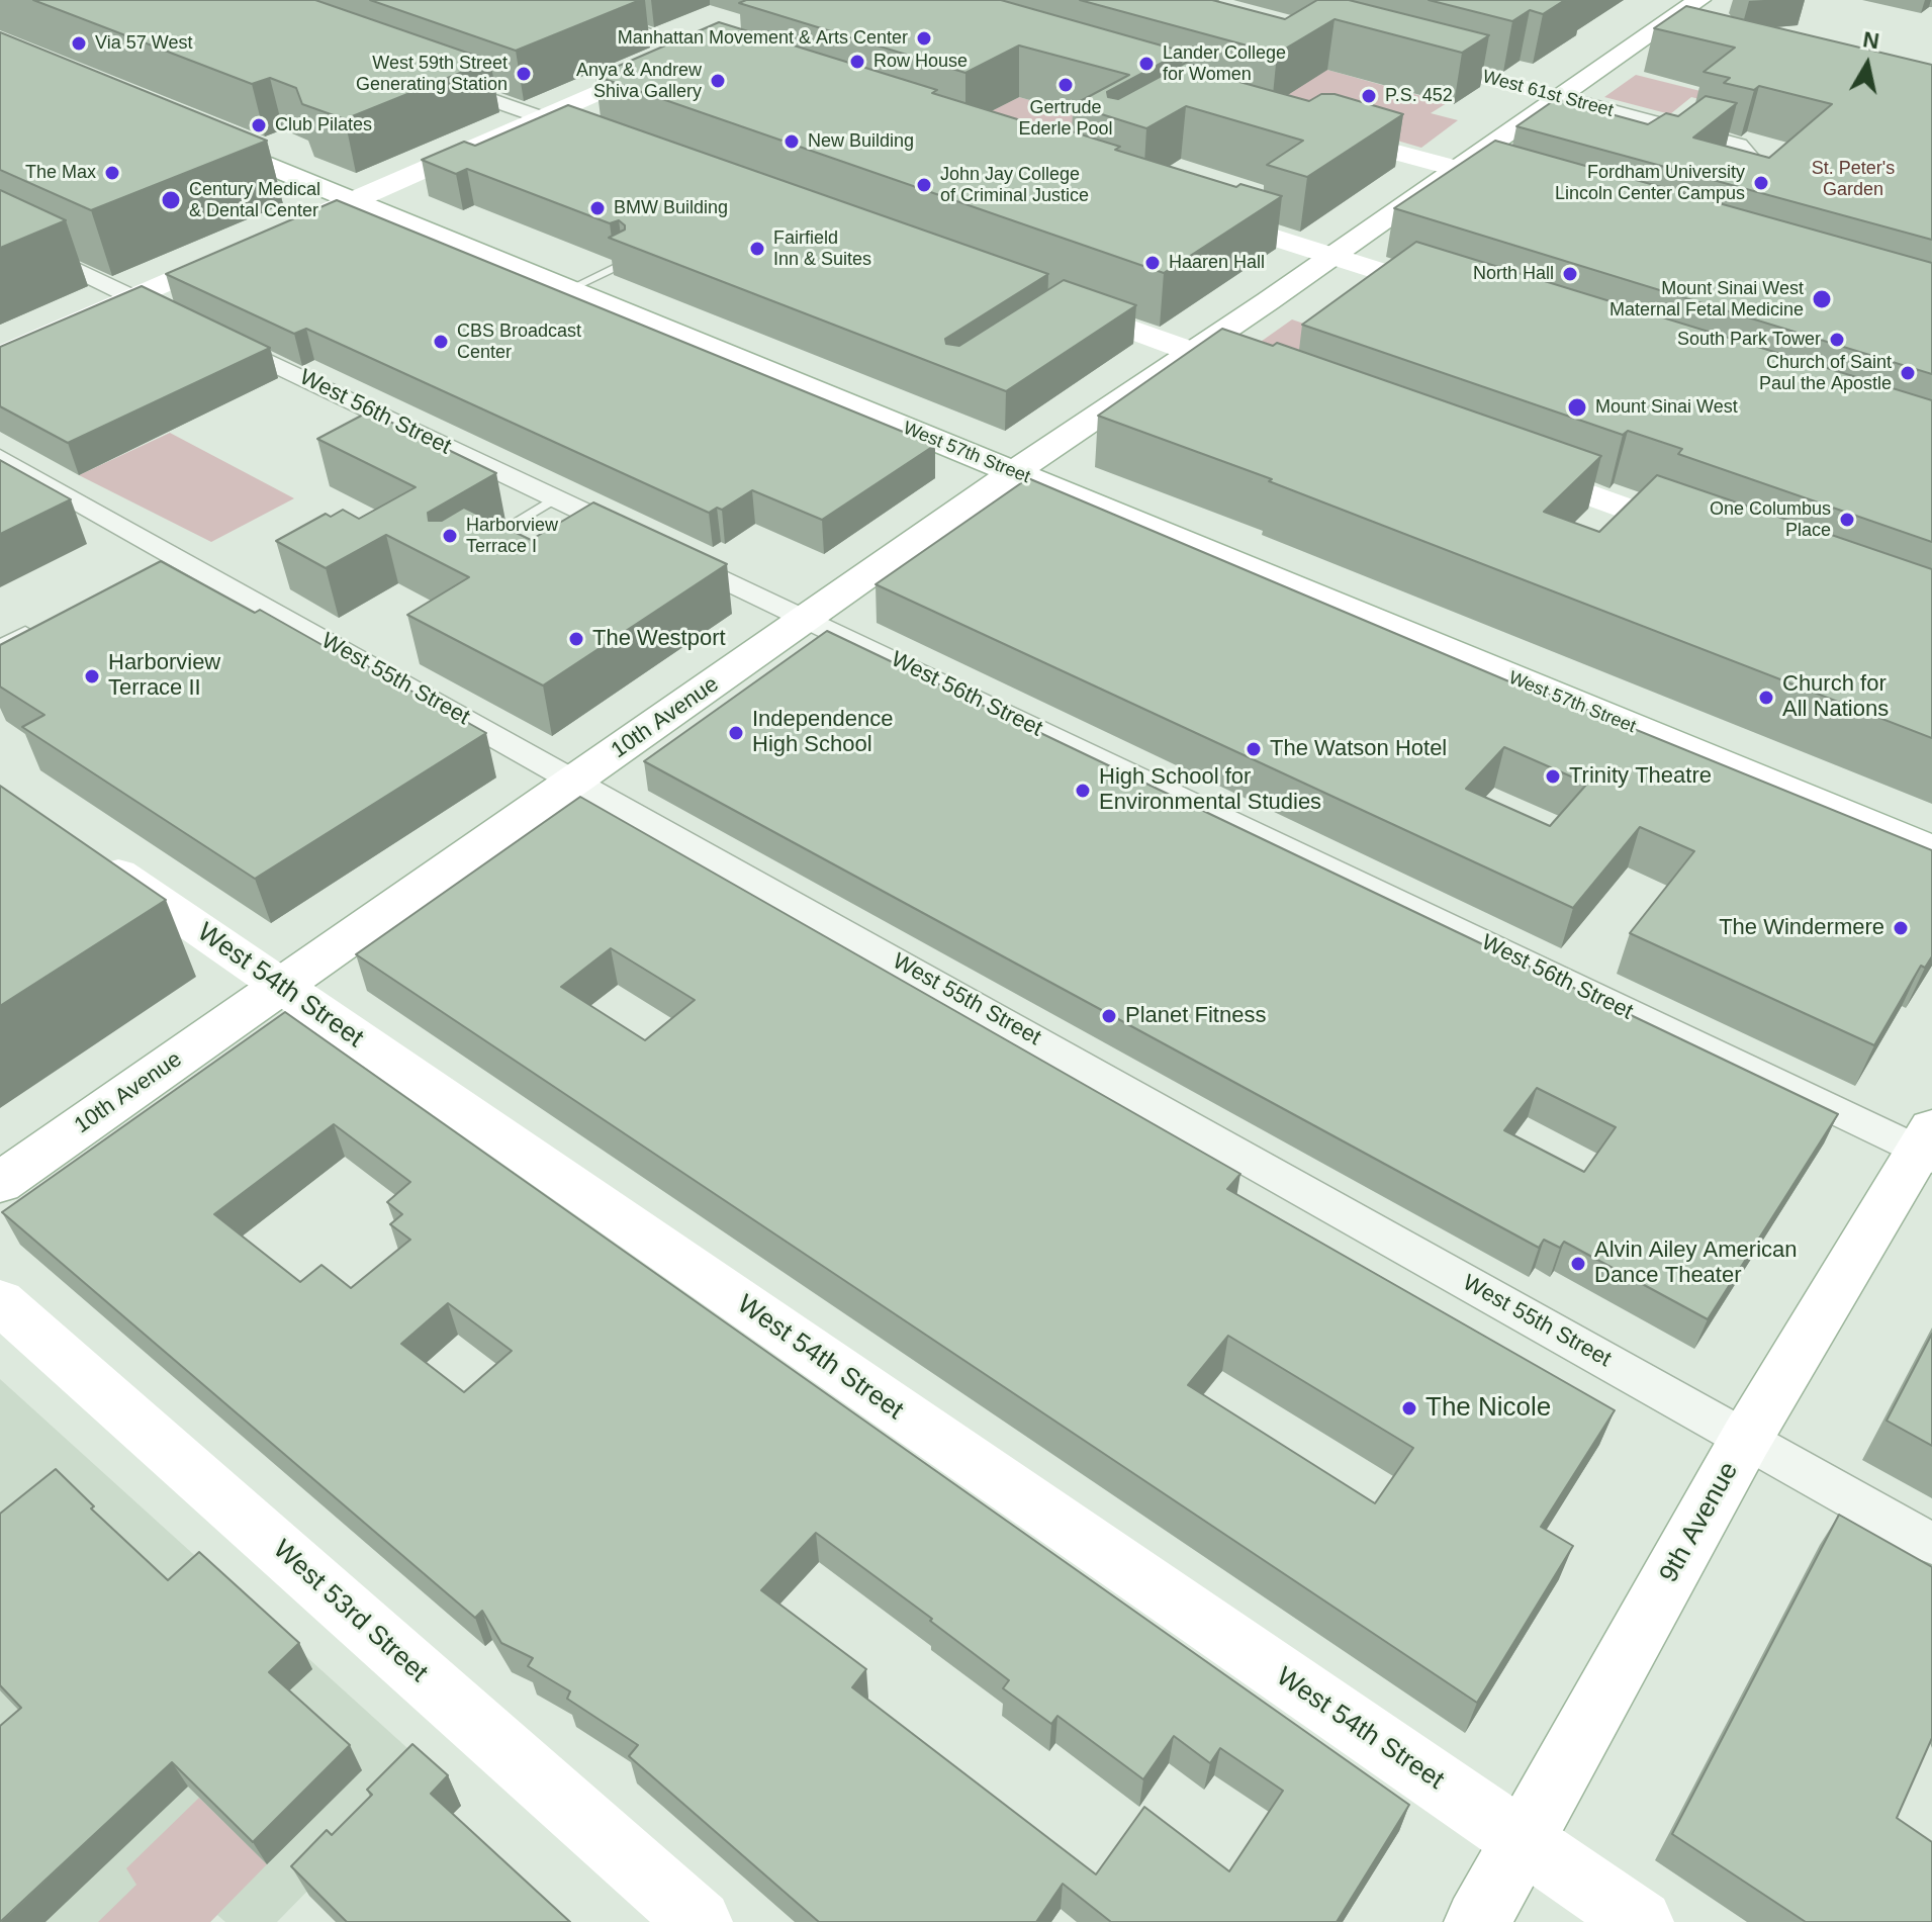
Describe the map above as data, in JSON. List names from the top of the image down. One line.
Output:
{"streets":{"main road":["West 61st Street","West 57th Street","10th Avenue","West 54th Street","9th Avenue","West 53rd Street"],"street":["West 56th Street","West 55th Street"]},"crossings":[["West 61st Street","10th Avenue"],["West 56th Street","10th Avenue"],["West 56th Street","9th Avenue"],["West 57th Street","10th Avenue"],["West 55th Street","10th Avenue"],["West 55th Street","9th Avenue"],["10th Avenue","West 54th Street"],["West 54th Street","9th Avenue"]],"parks":["St. Peter's Garden"],"places":["Manhattan Movement & Arts Center","Via 57 West","Row House","Lander College for Women","West 59th Street Generating Station","Anya & Andrew Shiva Gallery","Gertrude Ederle Pool","P.S. 452","Club Pilates","New Building","The Max","Fordham University Lincoln Center Campus","John Jay College of Criminal Justice","Century Medical & Dental Center","BMW Building","Fairfield Inn & Suites","Haaren Hall","North Hall","Mount Sinai West Maternal Fetal Medicine","South Park Tower","CBS Broadcast Center","Church of Saint Paul the Apostle","Mount Sinai West","One Columbus Place","Harborview Terrace I","The Westport","Harborview Terrace II","Church for All Nations","Independence High School","The Watson Hotel","Trinity Theatre","High School for Environmental Studies","The Windermere","Planet Fitness","Alvin Ailey American Dance Theater","The Nicole"],"north":"top"}
